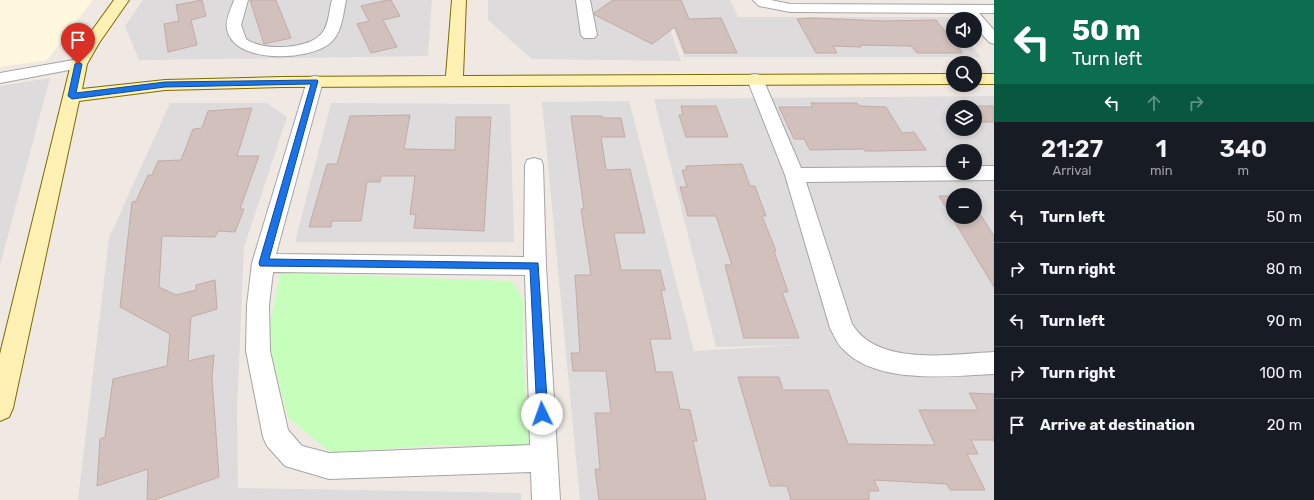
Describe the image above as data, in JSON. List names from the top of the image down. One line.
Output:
{"page":{"turn":["50 m","Turn left"],"map_buttons":["+","−"],"eta":["21:27","Arrival","1","min","340","m"],"list":[{"name":"Turn left","value":"50 m"},{"name":"Turn right","value":"80 m"},{"name":"Turn left","value":"90 m"},{"name":"Turn right","value":"100 m"},{"name":"Arrive at destination","value":"20 m"}]}}
